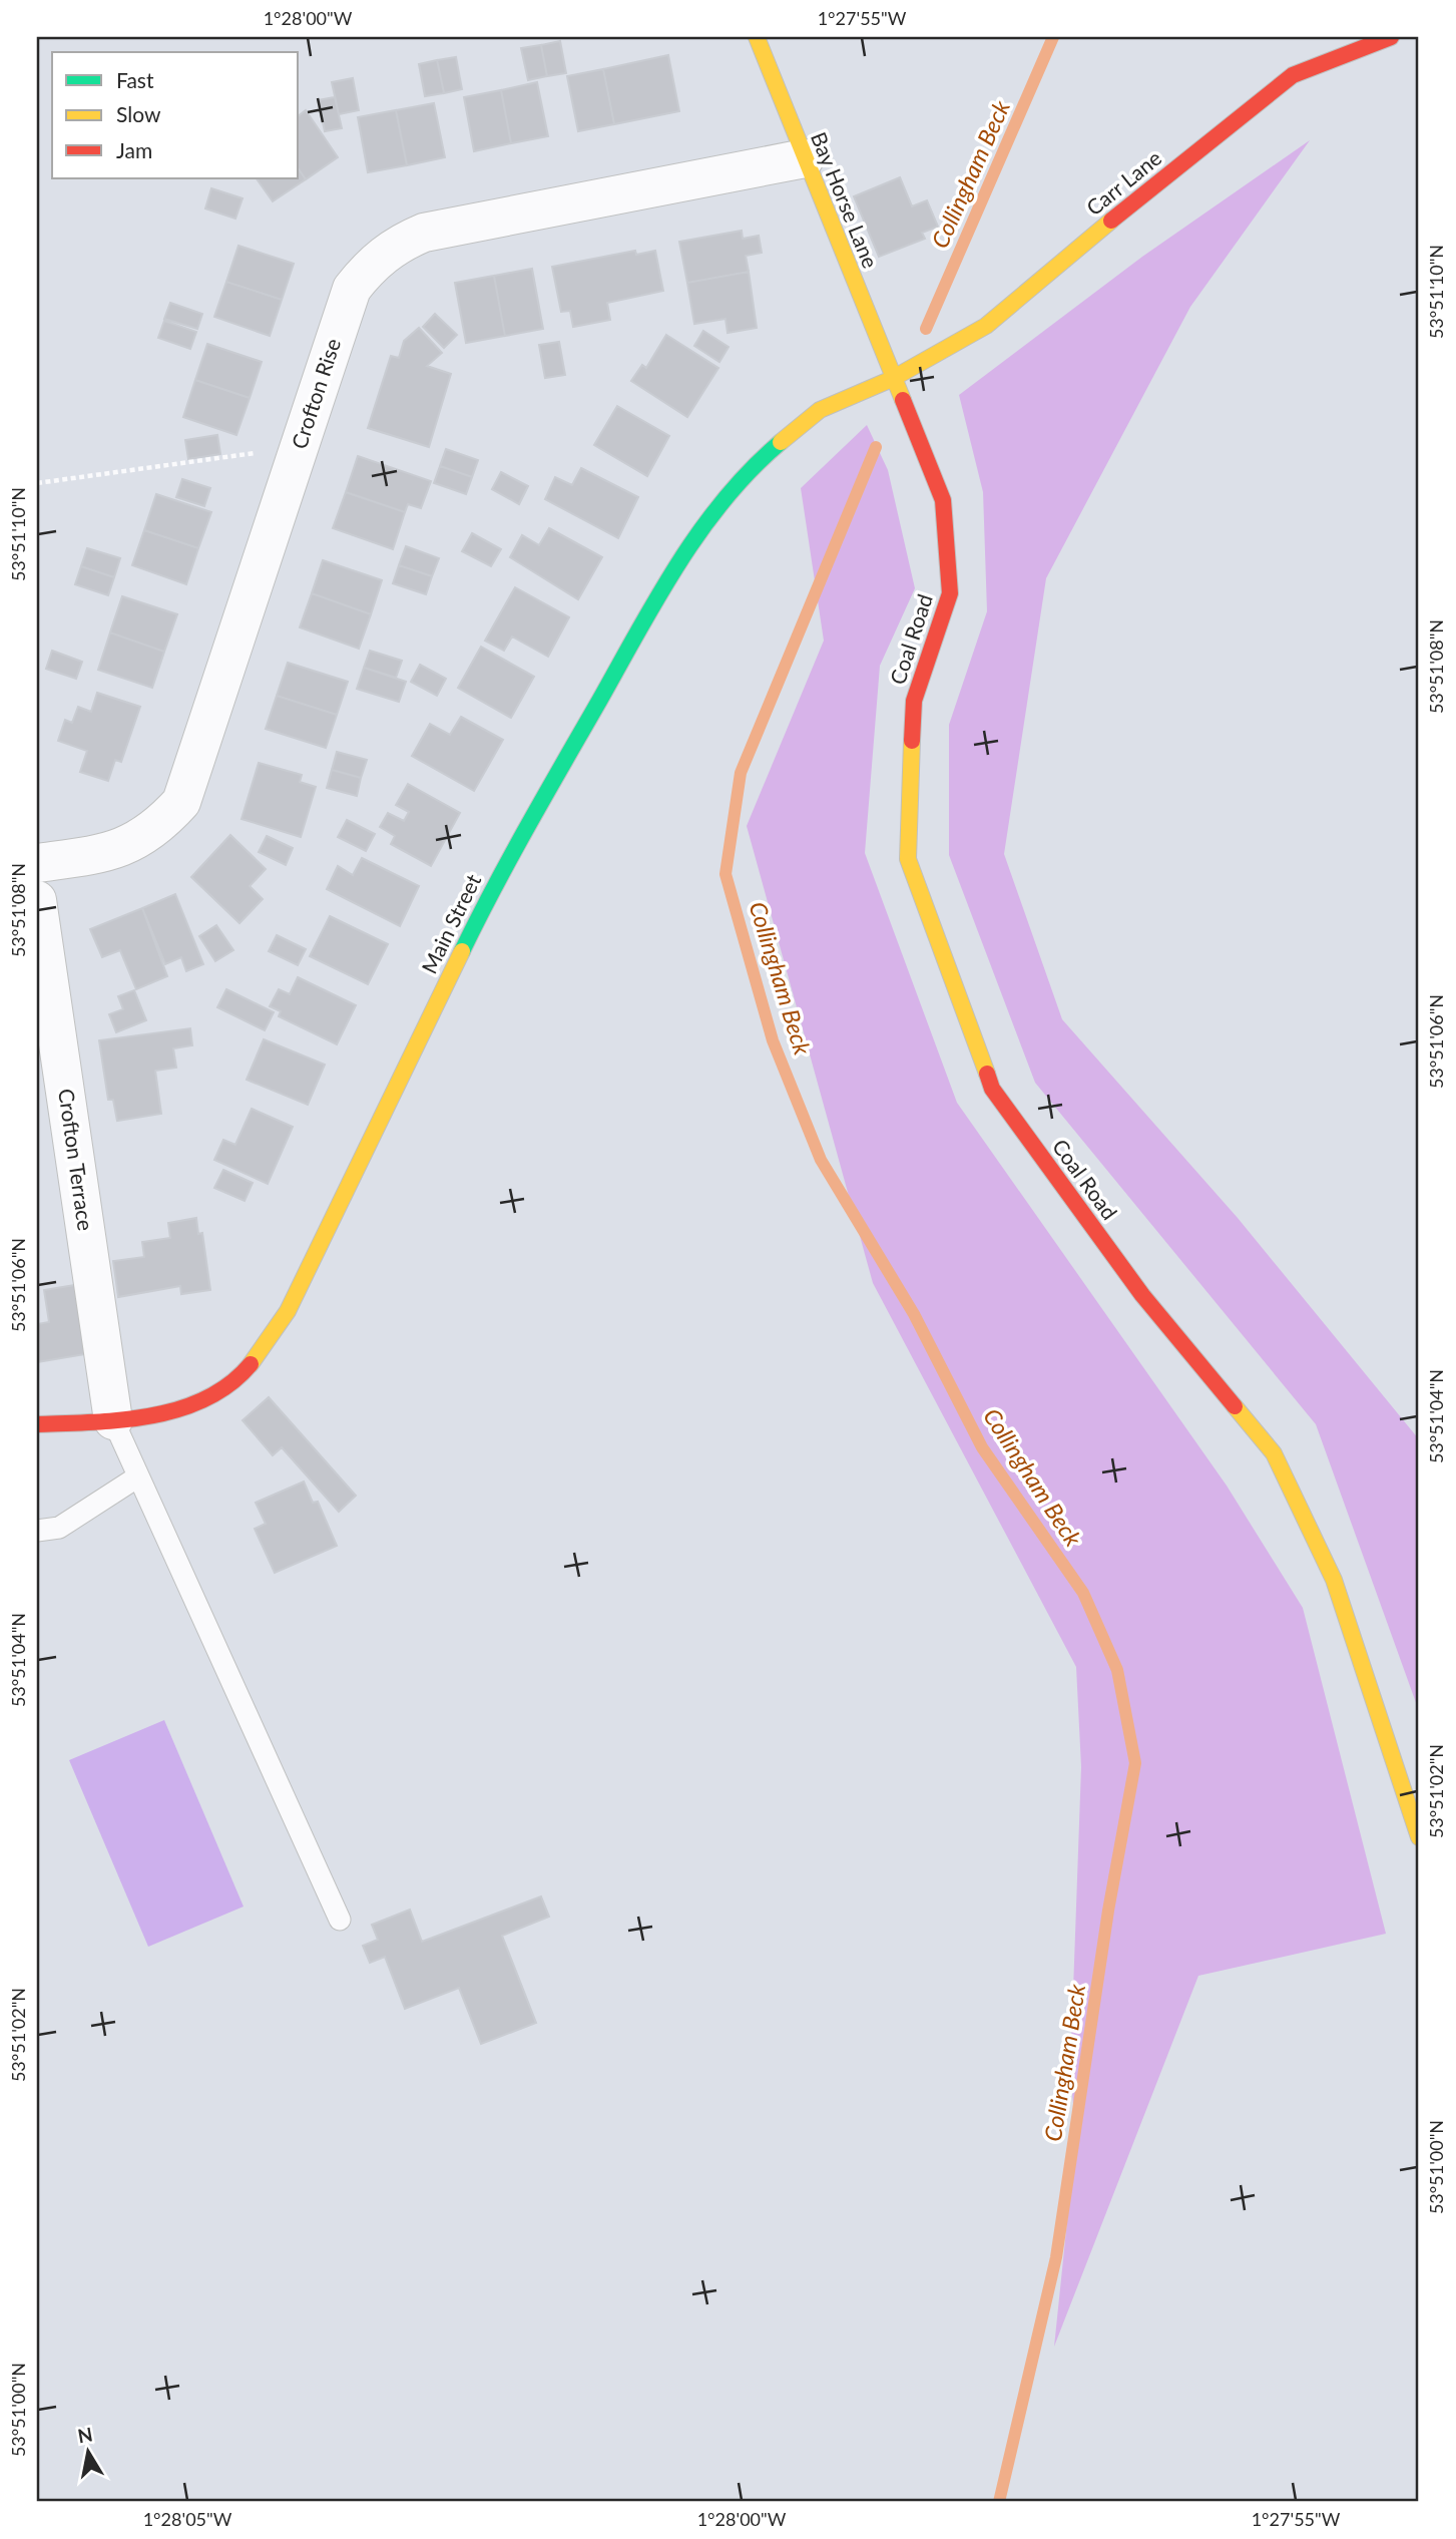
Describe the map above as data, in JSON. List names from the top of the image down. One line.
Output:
{"streets":{"street":["Carr Lane","Bay Horse Lane","Crofton Rise","Coal Road","Main Street","Crofton Terrace"]},"crossings":[["Carr Lane","Bay Horse Lane"],["Carr Lane","Coal Road"],["Carr Lane","Main Street"],["Bay Horse Lane","Crofton Rise"],["Bay Horse Lane","Coal Road"],["Bay Horse Lane","Main Street"],["Coal Road","Main Street"],["Main Street","Crofton Terrace"]],"water":["Collingham Beck"],"legend":["Fast","Slow","Jam"],"north":"top","coordinates":["1°28'00\"W","1°27'55\"W","53°51'10\"N","53°51'08\"N","53°51'06\"N","53°51'04\"N","53°51'02\"N","53°51'00\"N","1°28'05\"W"]}
